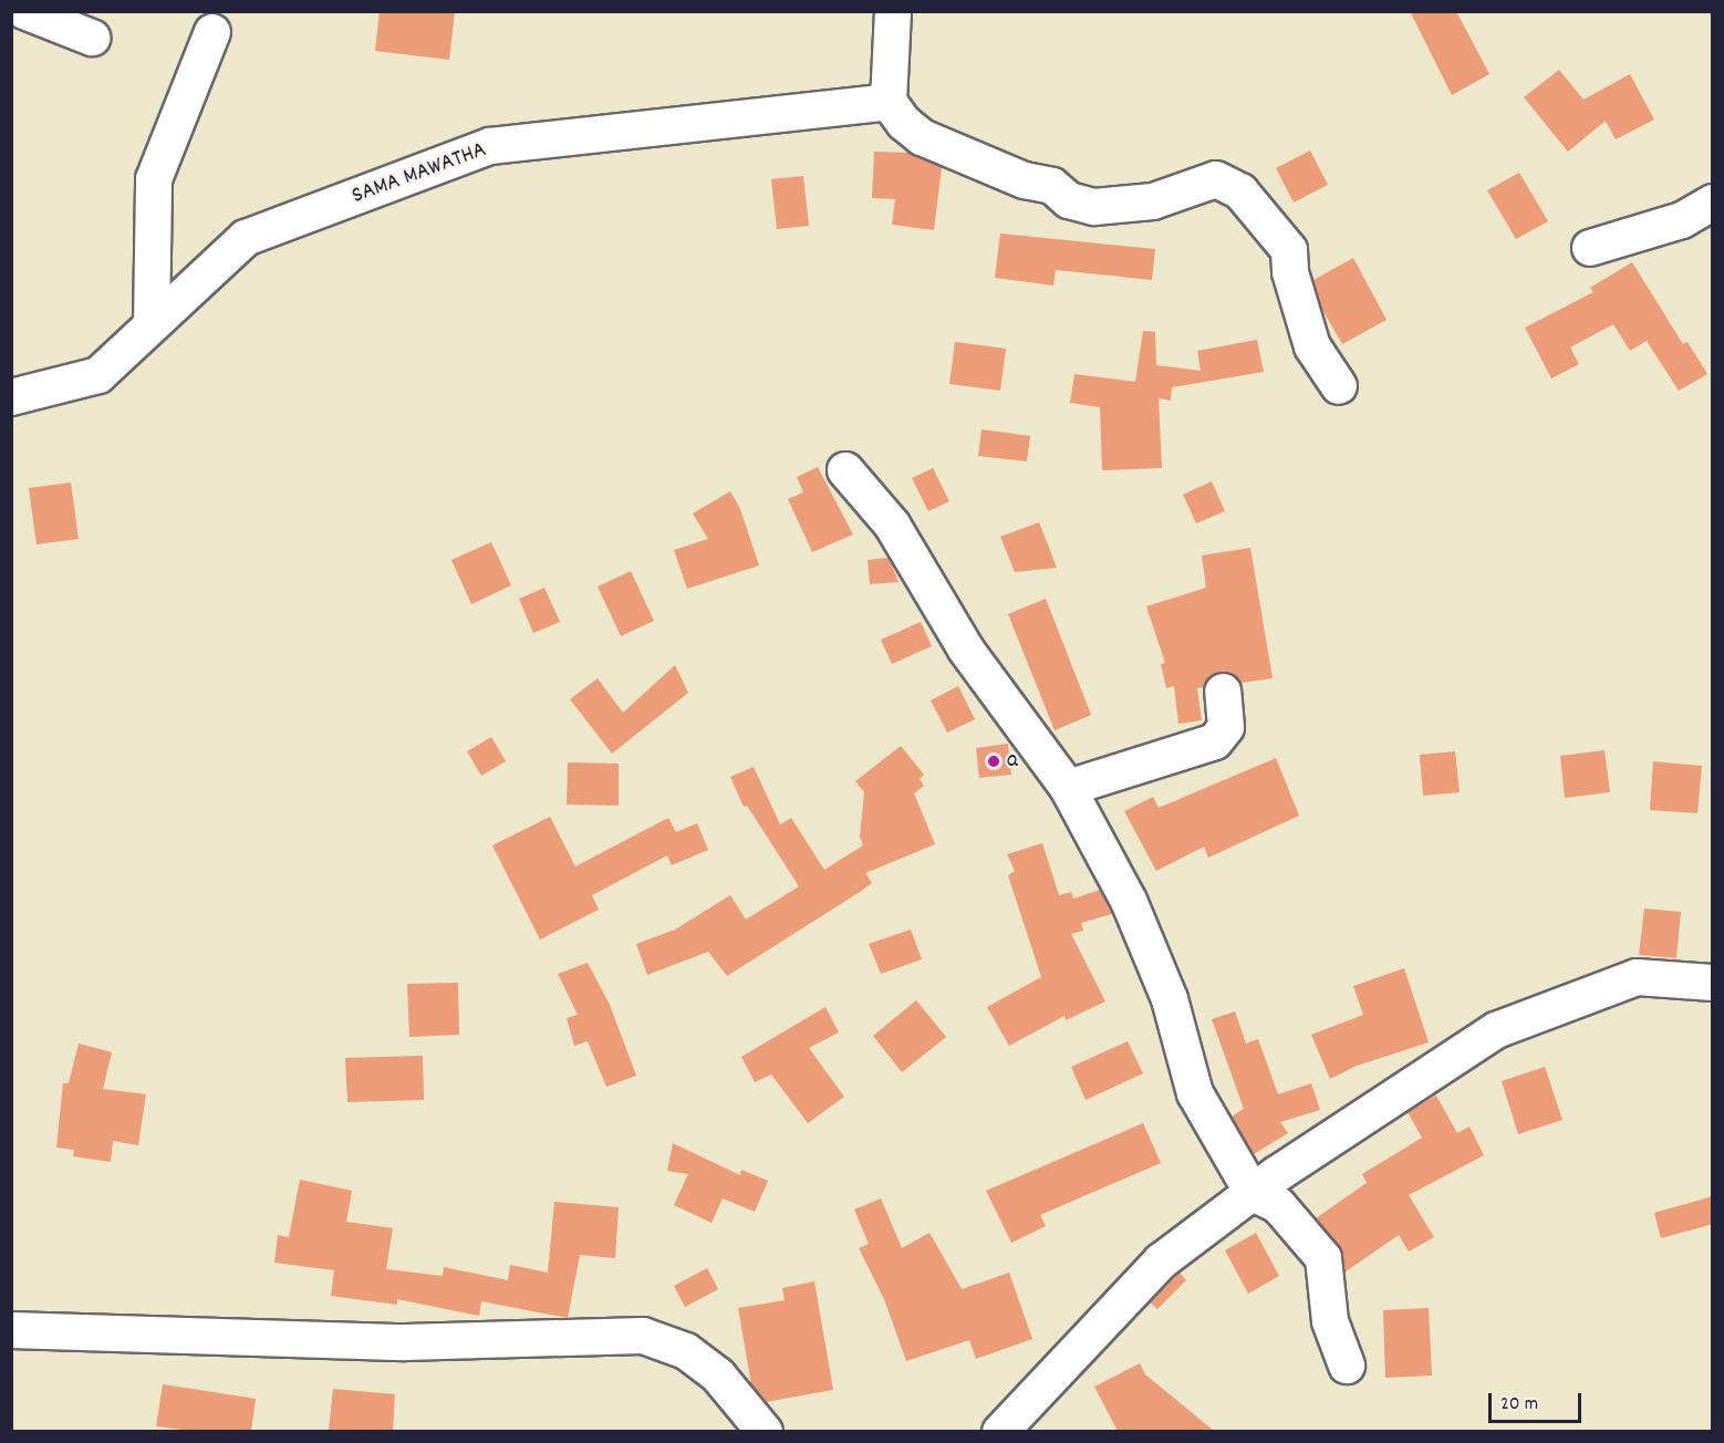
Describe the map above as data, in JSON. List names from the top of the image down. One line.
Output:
{"streets":{"street":["SAMA MAWATHA"]},"places":["a"],"scale_bar":"20 m"}
